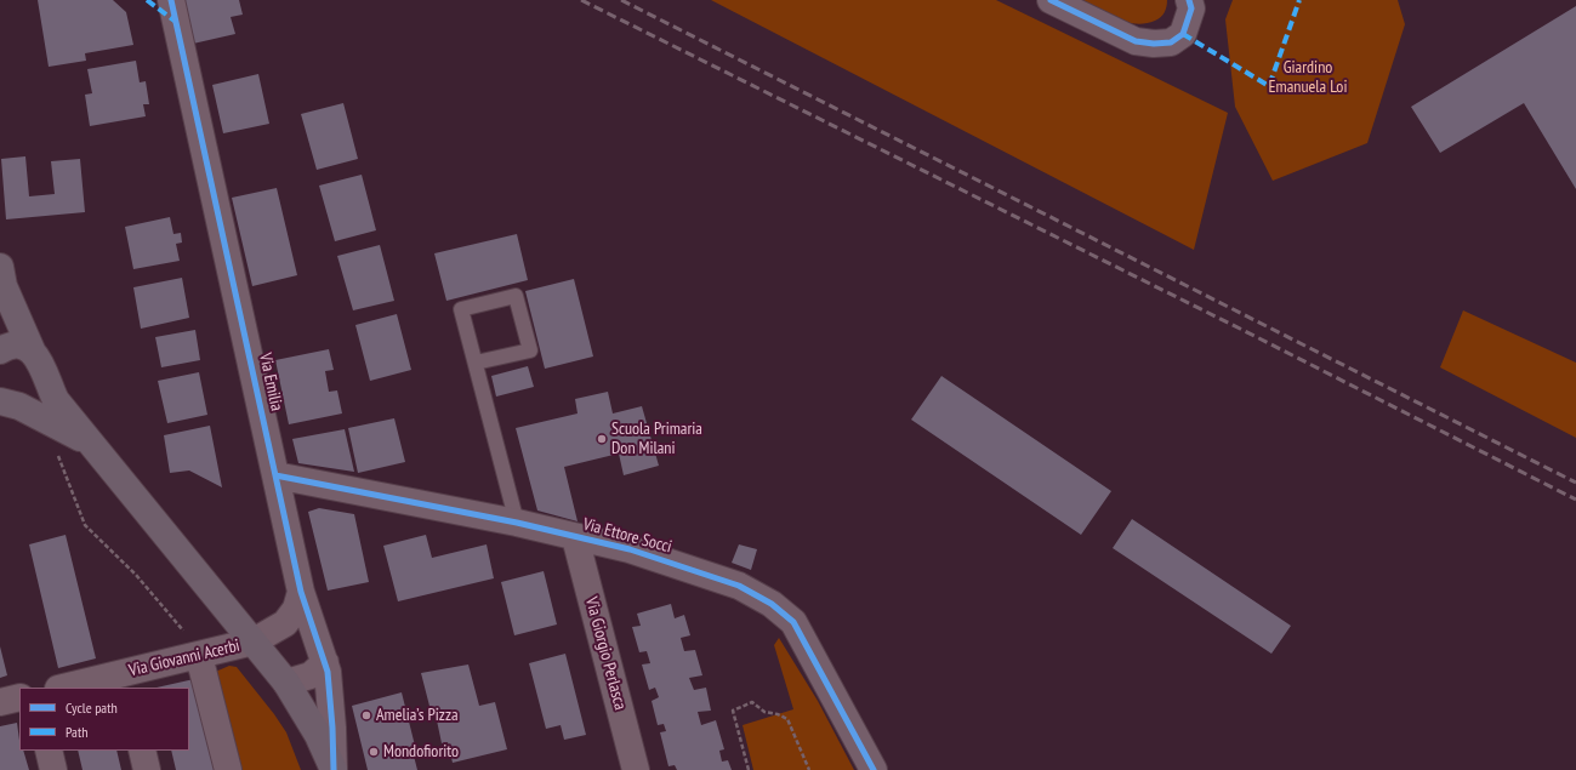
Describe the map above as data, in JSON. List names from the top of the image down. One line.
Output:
{"streets":{"main road":["Via Emilia"],"street":["Via Ettore Socci","Via Giorgio Perlasca","Via Giovanni Acerbi"]},"crossings":[["Via Emilia","Via Ettore Socci"],["Via Emilia","Via Giovanni Acerbi"],["Via Ettore Socci","Via Giorgio Perlasca"]],"parks":["Giardino Emanuela Loi"],"places":["Scuola Primaria Don Milani","Amelia’s Pizza","Mondofiorito"],"legend":["Cycle path","Path"]}
